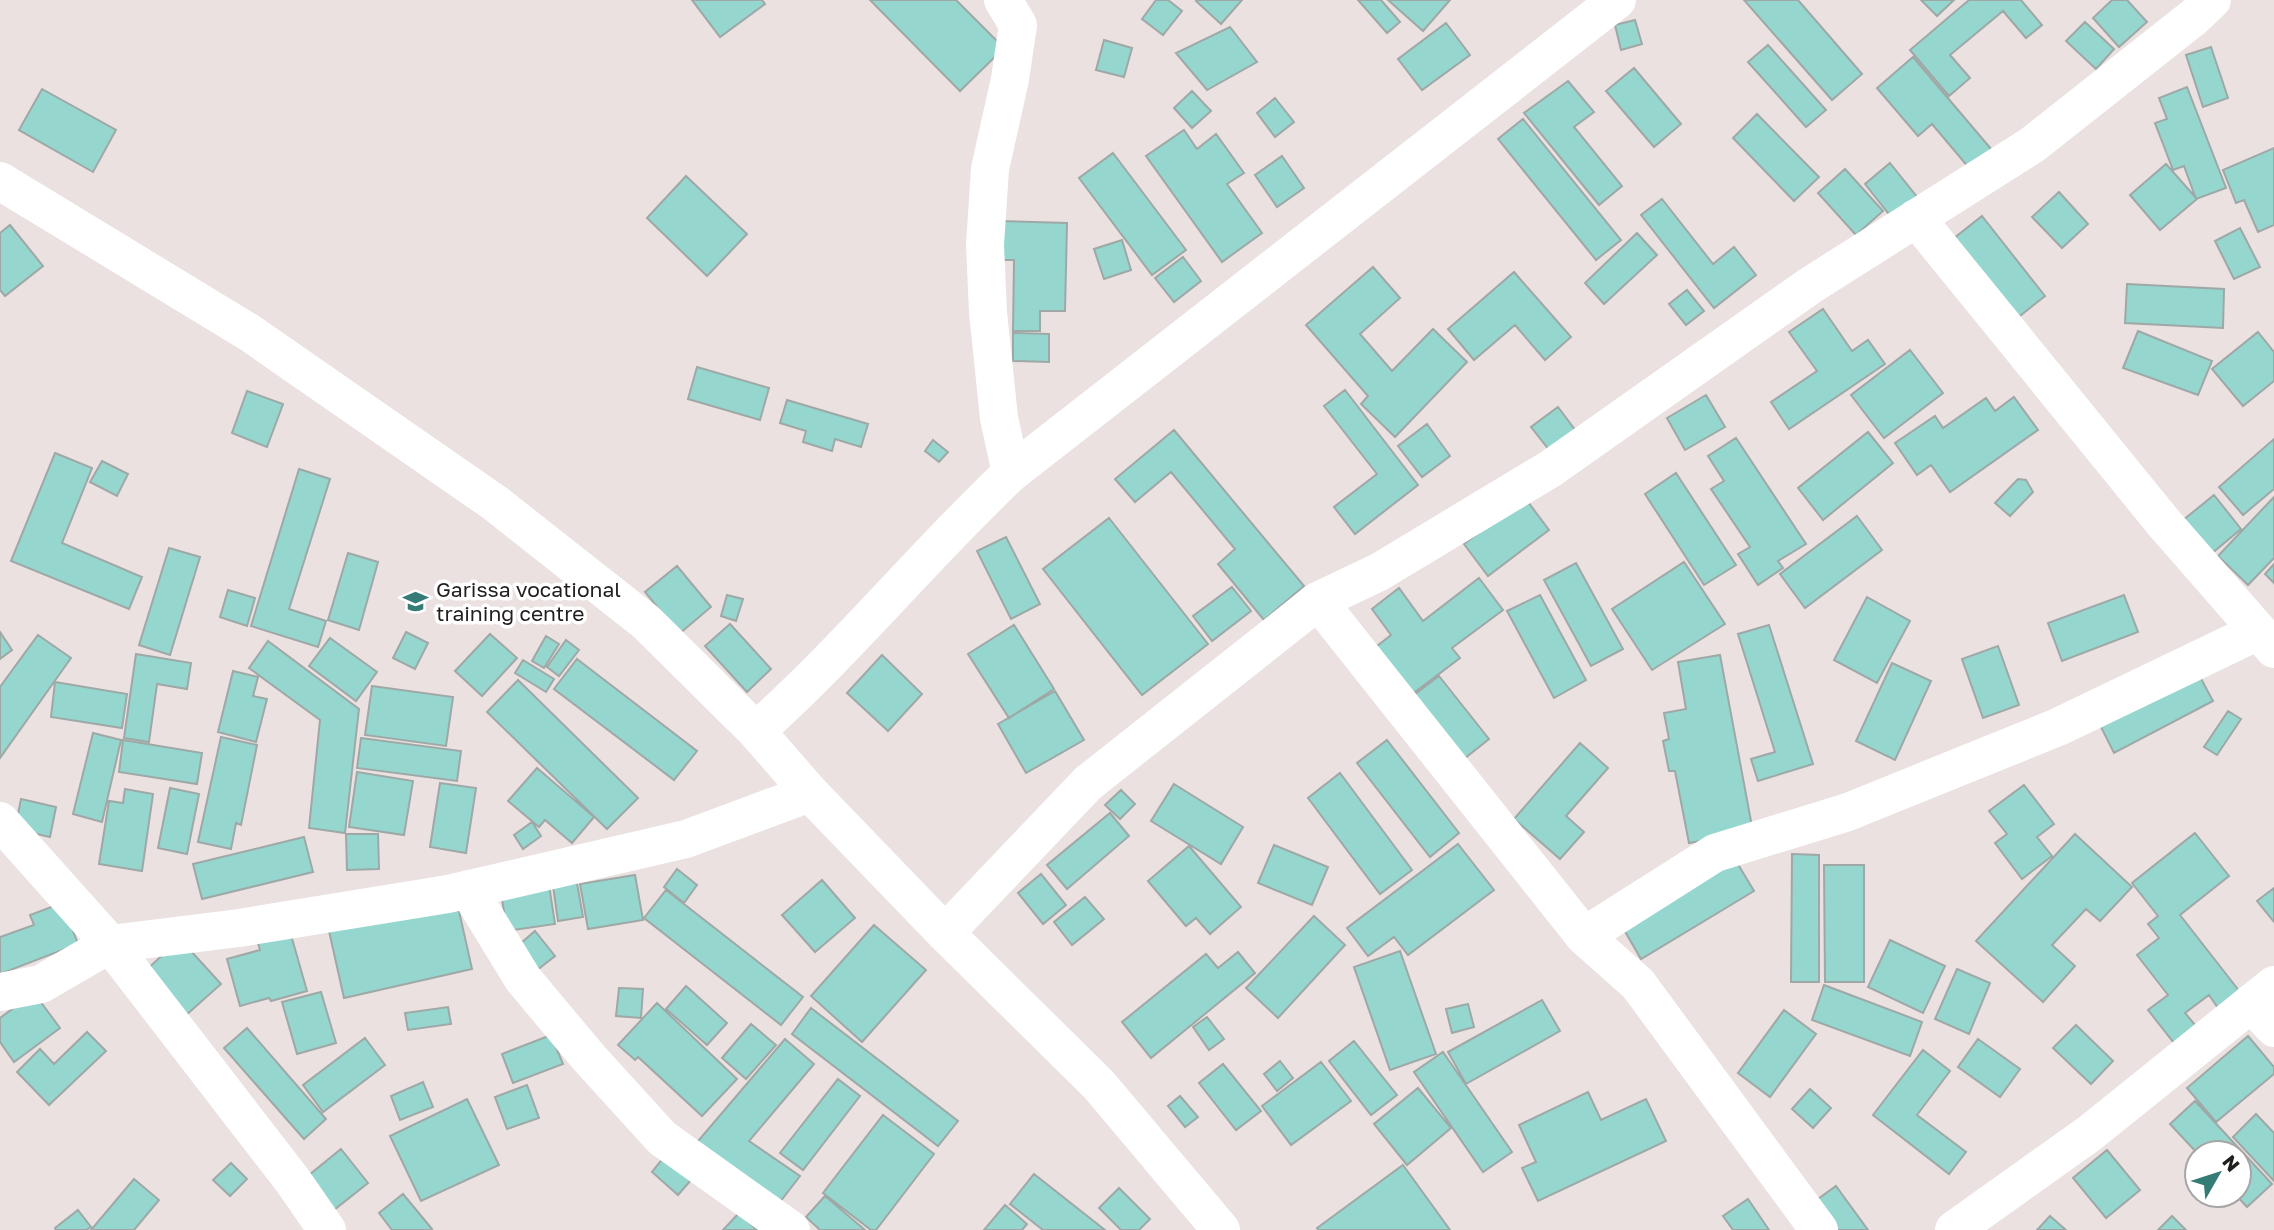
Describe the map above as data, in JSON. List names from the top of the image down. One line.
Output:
{"places":{"school or university":["Garissa vocational training centre"]},"north":"top right"}
